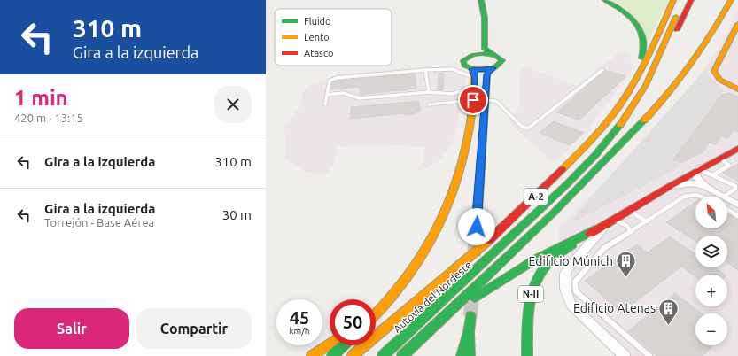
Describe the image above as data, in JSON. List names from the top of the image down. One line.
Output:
{"streets":{"main road":["A-2","N-II","Autovía del Nordeste"]},"places":{"building":["Edificio Múnich","Edificio Atenas"]},"legend":["Fluido","Lento","Atasco"],"north":"top left","page":{"turn":["310 m","Gira a la izquierda"],"heading":["1 min","420 m · 13:15"],"list":[{"name":"Gira a la izquierda","value":"310 m"},{"name":"Gira a la izquierda","note":"Torrejón - Base Aérea","value":"30 m"}],"map_buttons":["+","−"],"speed":"45 km/h","limit":"50","buttons":["Salir","Compartir"]}}
